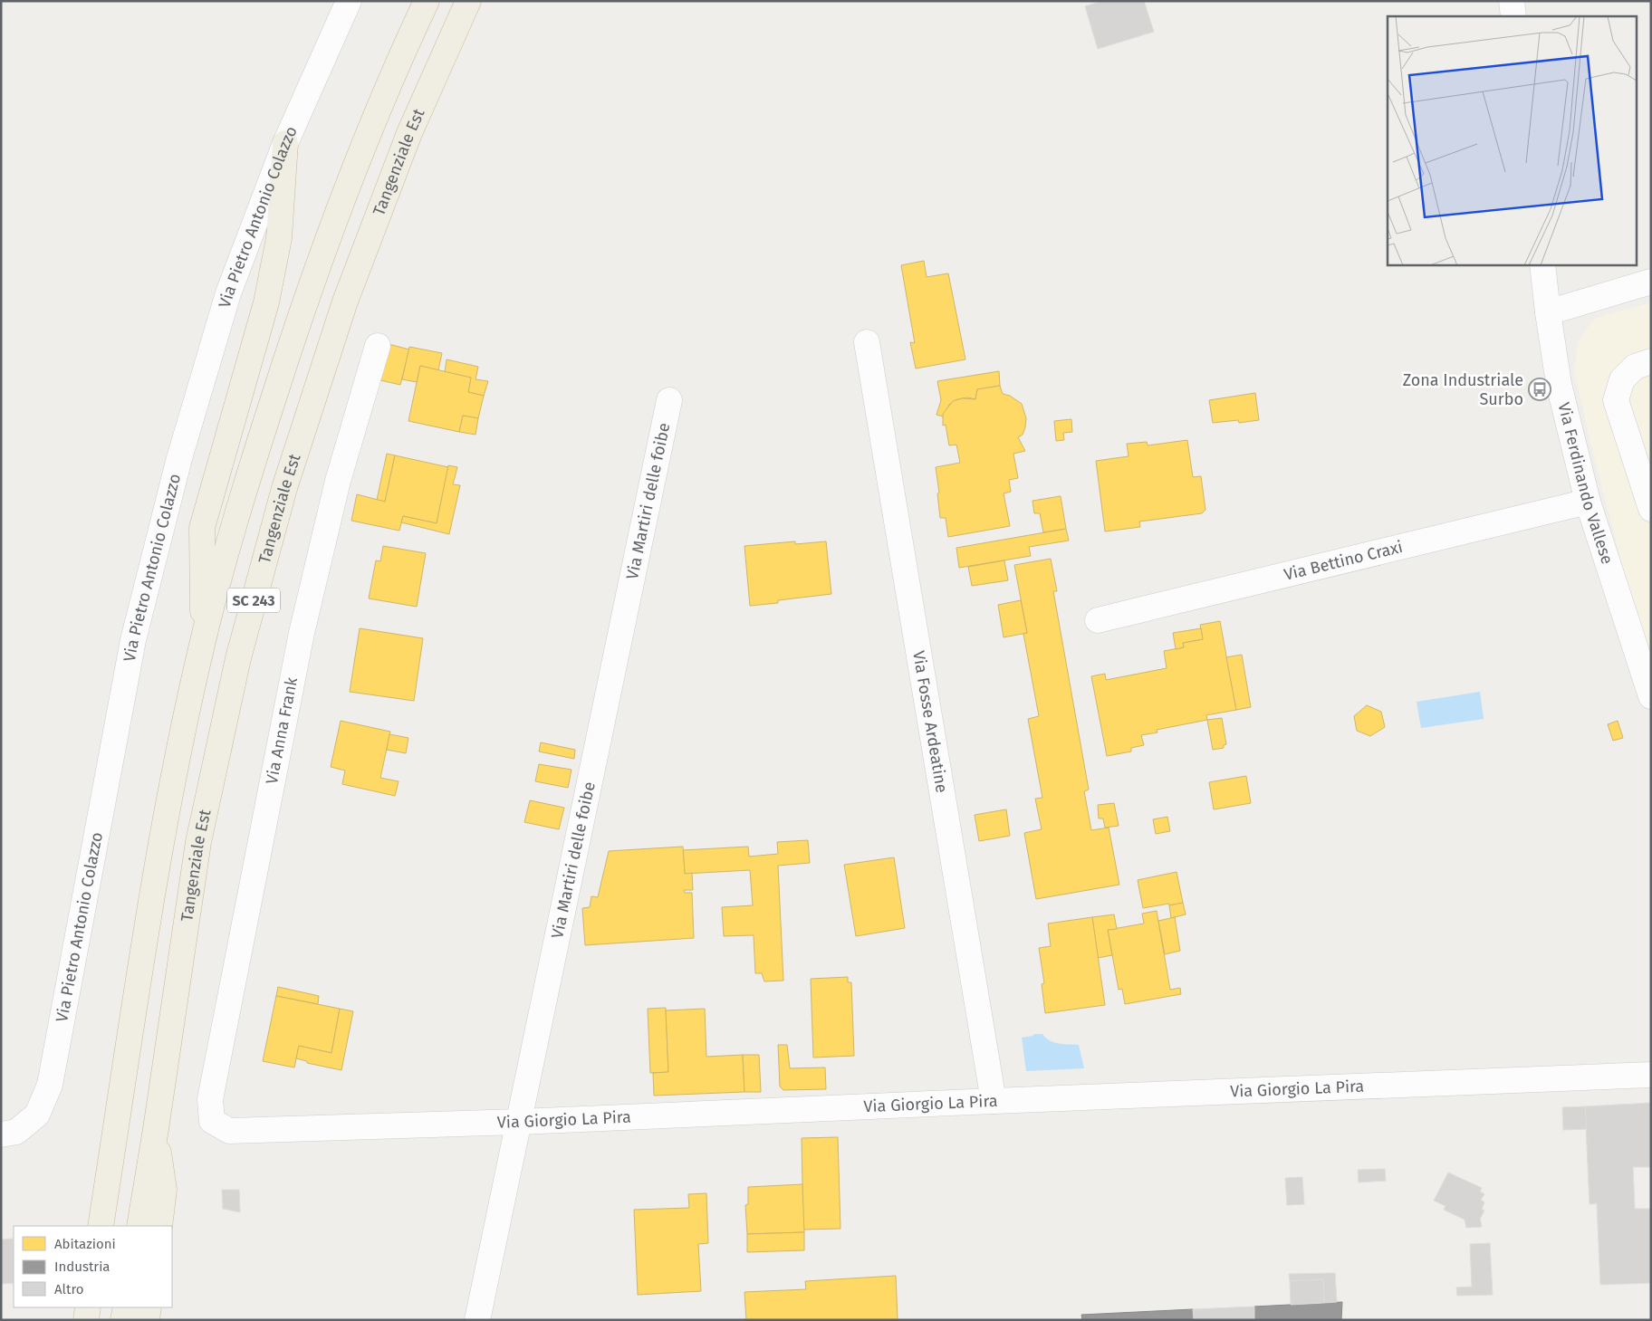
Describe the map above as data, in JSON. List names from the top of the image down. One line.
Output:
{"streets":{"highway":["Tangenziale Est","SC 243"],"street":["Via Pietro Antonio Colazzo","Via Ferdinando Vallese","Via Martiri delle foibe","Via Bettino Craxi","Via Fosse Ardeatine","Via Anna Frank","Via Giorgio La Pira"]},"crossings":[["Via Ferdinando Vallese","Via Bettino Craxi"],["Via Martiri delle foibe","Via Giorgio La Pira"],["Via Fosse Ardeatine","Via Giorgio La Pira"],["Via Anna Frank","Via Giorgio La Pira"]],"places":{"bus stop":["Zona Industriale Surbo"]},"legend":["Abitazioni","Industria","Altro"]}
